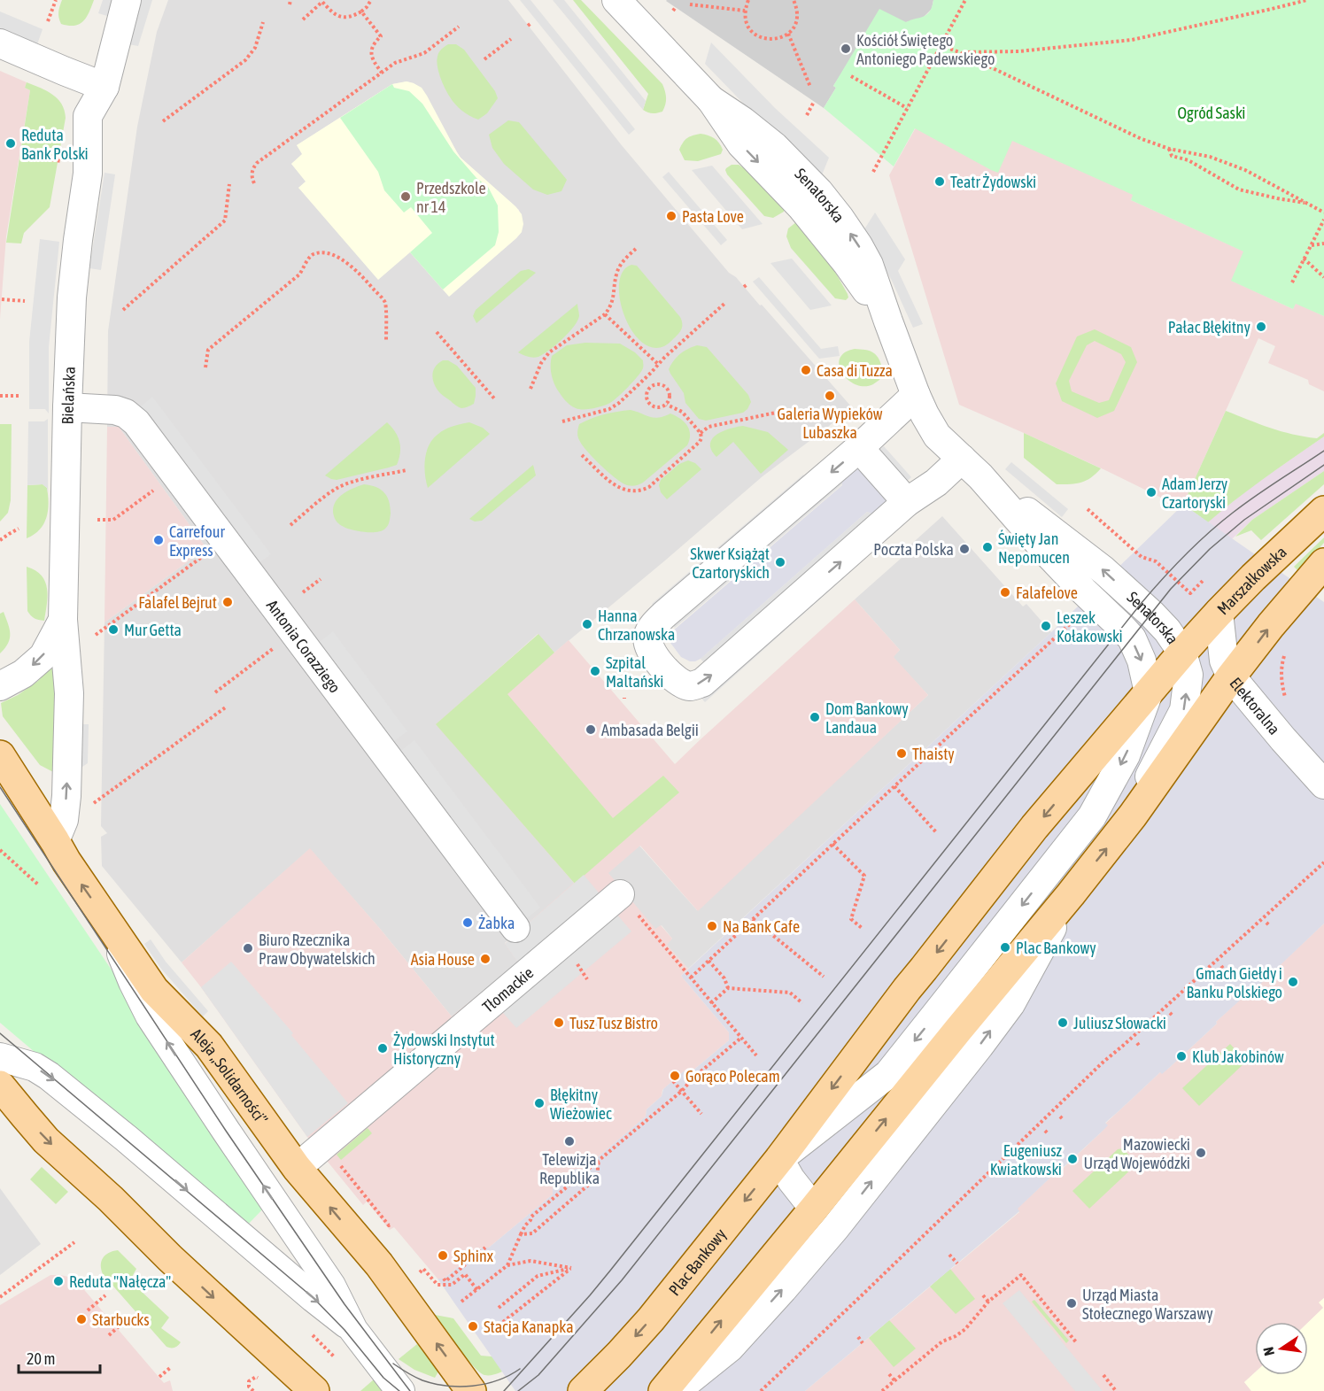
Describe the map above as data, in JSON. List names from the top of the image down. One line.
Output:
{"streets":{"main road":["Marszałkowska","Aleja „Solidarności”","Plac Bankowy"],"street":["Senatorska","Bielańska","Antonia Corazziego","Elektoralna","Tłomackie"]},"crossings":[["Senatorska","Marszałkowska"],["Senatorska","Plac Bankowy"],["Bielańska","Antonia Corazziego"],["Bielańska","Aleja „Solidarności”"],["Marszałkowska","Elektoralna"],["Marszałkowska","Plac Bankowy"],["Tłomackie","Aleja „Solidarności”"]],"parks":["Ogród Saski"],"places":["Kościół Świętego Antoniego Padewskiego","Reduta Bank Polski","Teatr Żydowski","Przedszkole nr 14","Pasta Love","Pałac Błękitny","Casa di Tuzza","Galeria Wypieków Lubaszka","Adam Jerzy Czartoryski","Carrefour Express","Święty Jan Nepomucen","Poczta Polska","Skwer Książąt Czartoryskich","Falafelove","Falafel Bejrut","Hanna Chrzanowska","Leszek Kołakowski","Mur Getta","Szpital Maltański","Dom Bankowy Landaua","Ambasada Belgii","Thaisty","Żabka","Na Bank Cafe","Plac Bankowy","Biuro Rzecznika Praw Obywatelskich","Asia House","Gmach Giełdy i Banku Polskiego","Tusz Tusz Bistro","Juliusz Słowacki","Żydowski Instytut Historyczny","Klub Jakobinów","Gorąco Polecam","Błękitny Wieżowiec","Telewizja Republika","Mazowiecki Urząd Wojewódzki","Eugeniusz Kwiatkowski","Sphinx","Reduta \"Nałęcza\"","Urząd Miasta Stołecznego Warszawy","Starbucks","Stacja Kanapka"],"scale_bar":"20 m","north":"left"}
